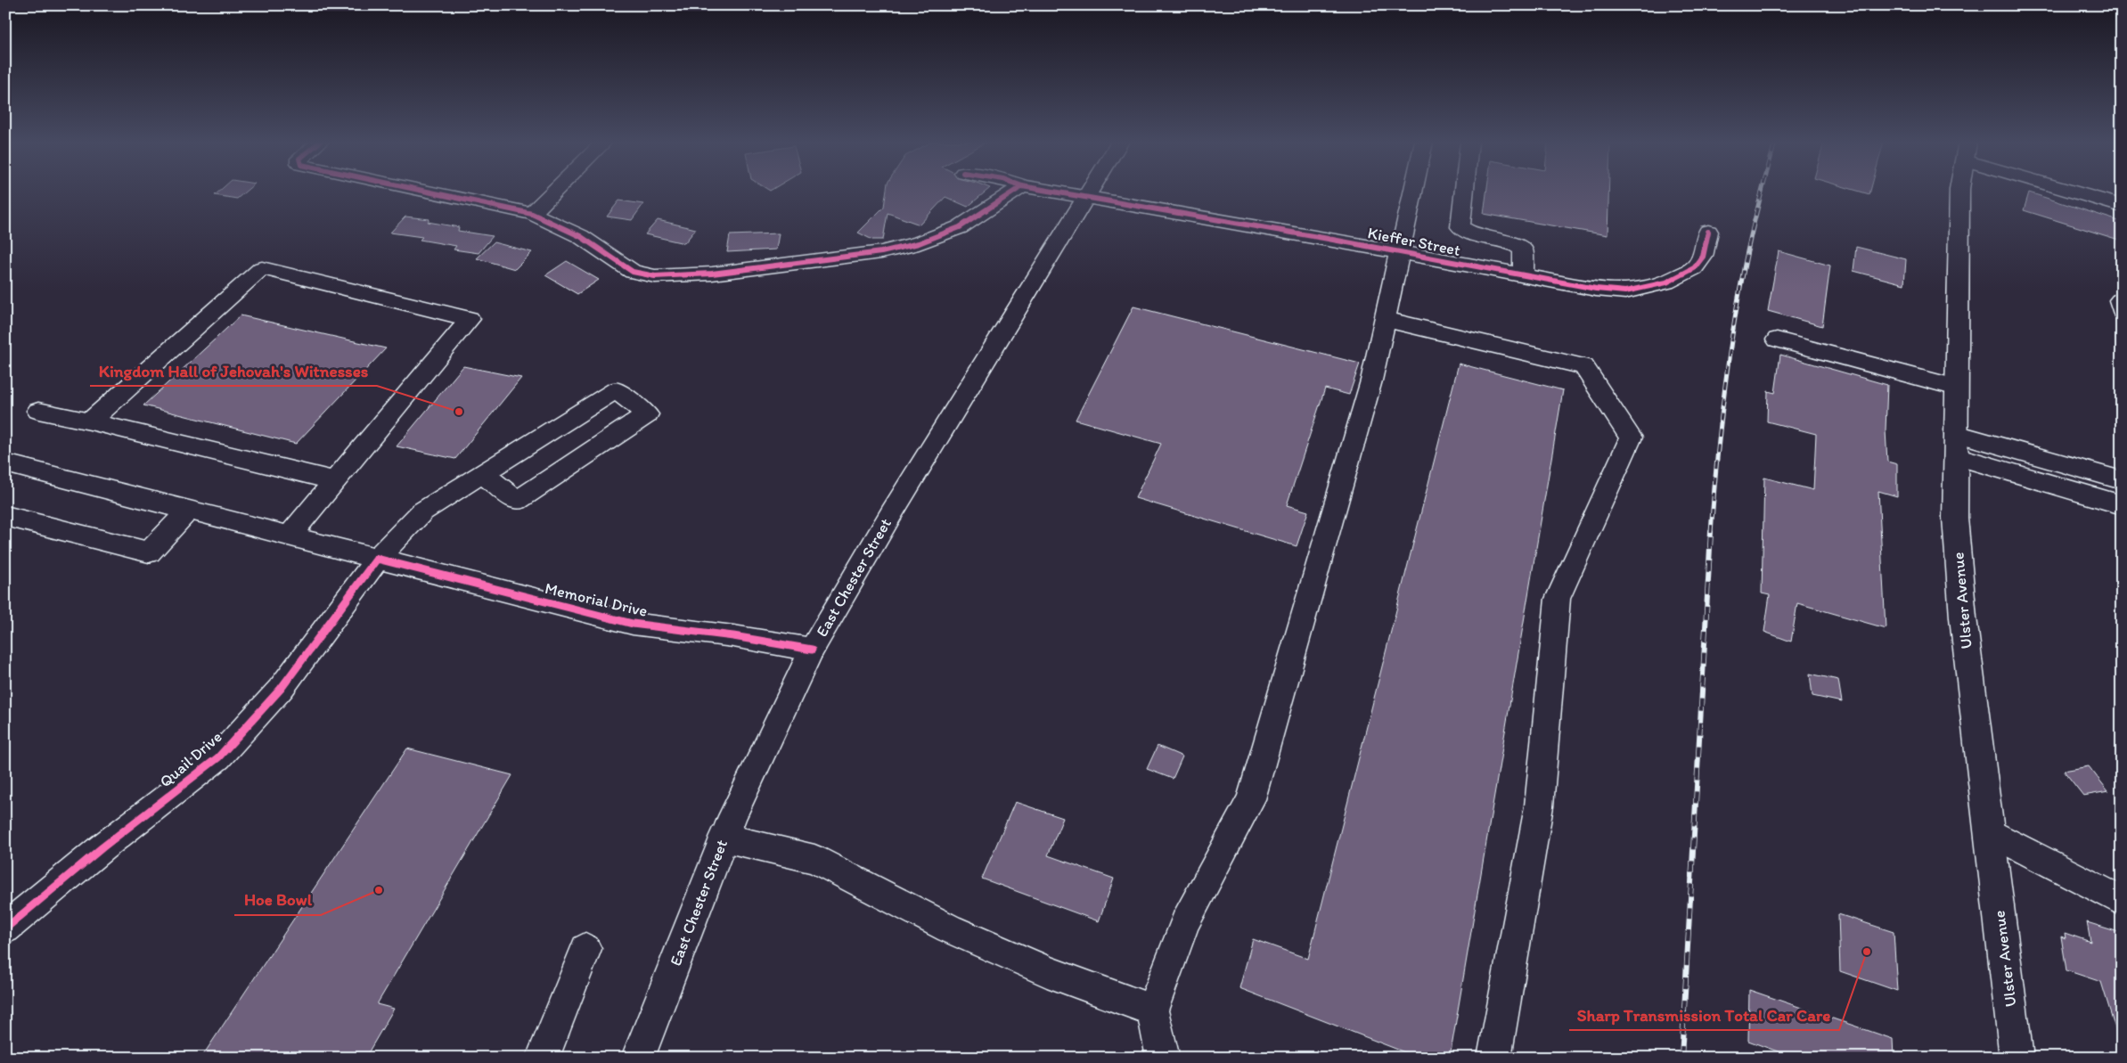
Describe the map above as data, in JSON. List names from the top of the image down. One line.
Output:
{"streets":{"street":["Kieffer Street","East Chester Street","Memorial Drive","Ulster Avenue","Quail Drive"]},"crossings":[["Kieffer Street","East Chester Street"],["East Chester Street","Memorial Drive"],["Memorial Drive","Quail Drive"]],"places":["Kingdom Hall of Jehovah's Witnesses","Hoe Bowl","Sharp Transmission Total Car Care"]}
